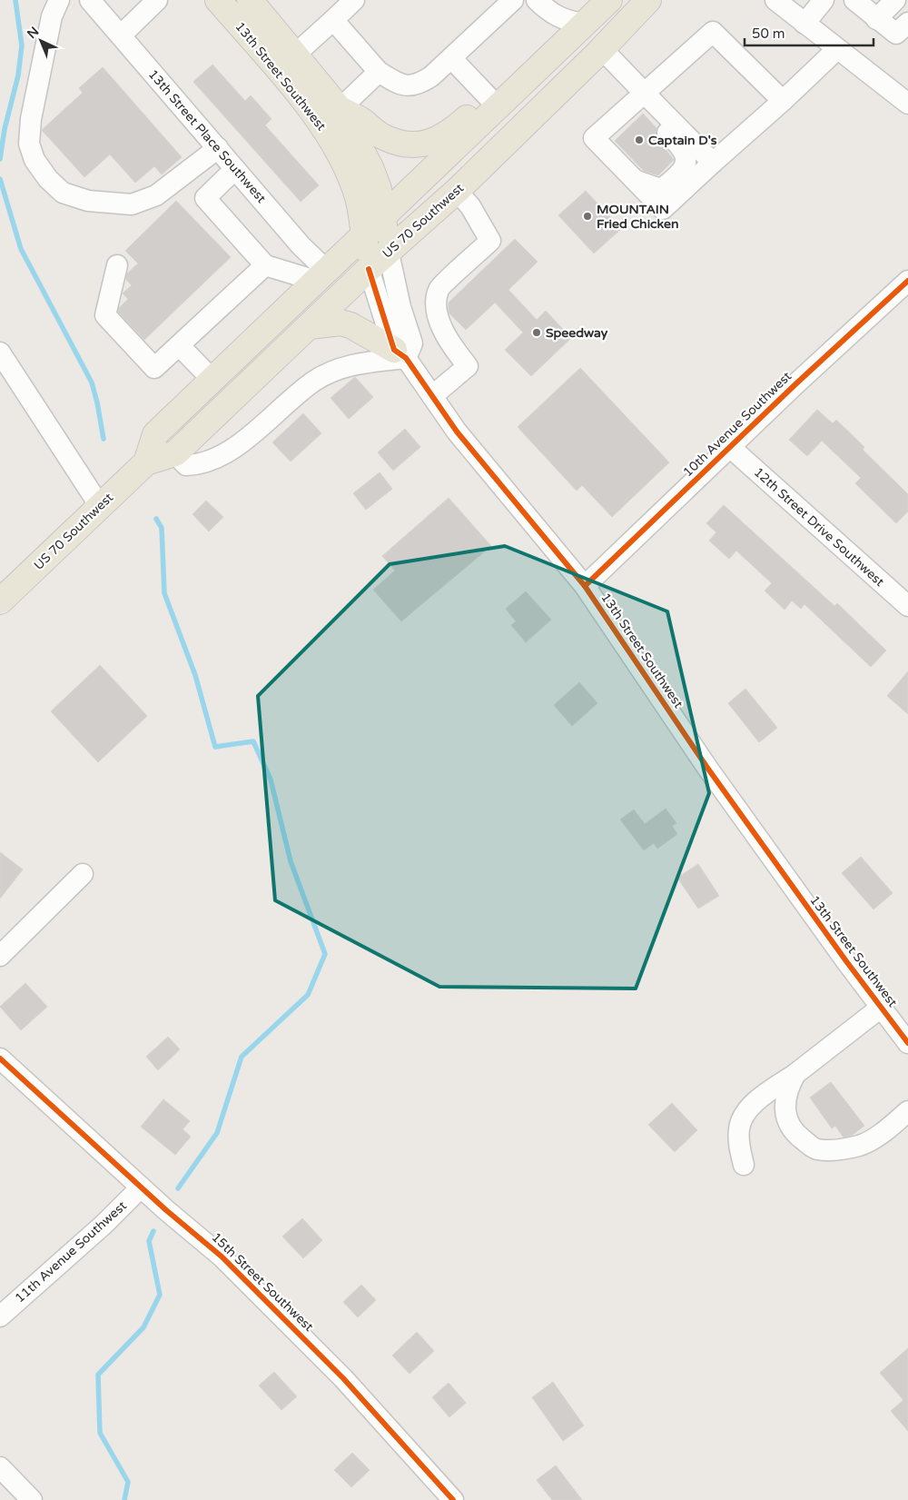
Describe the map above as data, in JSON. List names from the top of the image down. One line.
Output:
{"streets":{"main road":["13th Street Southwest","US 70 Southwest"],"street":["13th Street Place Southwest","10th Avenue Southwest","12th Street Drive Southwest","11th Avenue Southwest","15th Street Southwest"]},"crossings":[["13th Street Southwest","US 70 Southwest"],["13th Street Southwest","10th Avenue Southwest"],["13th Street Place Southwest","US 70 Southwest"],["10th Avenue Southwest","12th Street Drive Southwest"],["11th Avenue Southwest","15th Street Southwest"]],"places":["Captain D's","MOUNTAIN Fried Chicken","Speedway"],"scale_bar":"50 m","north":"top left"}
